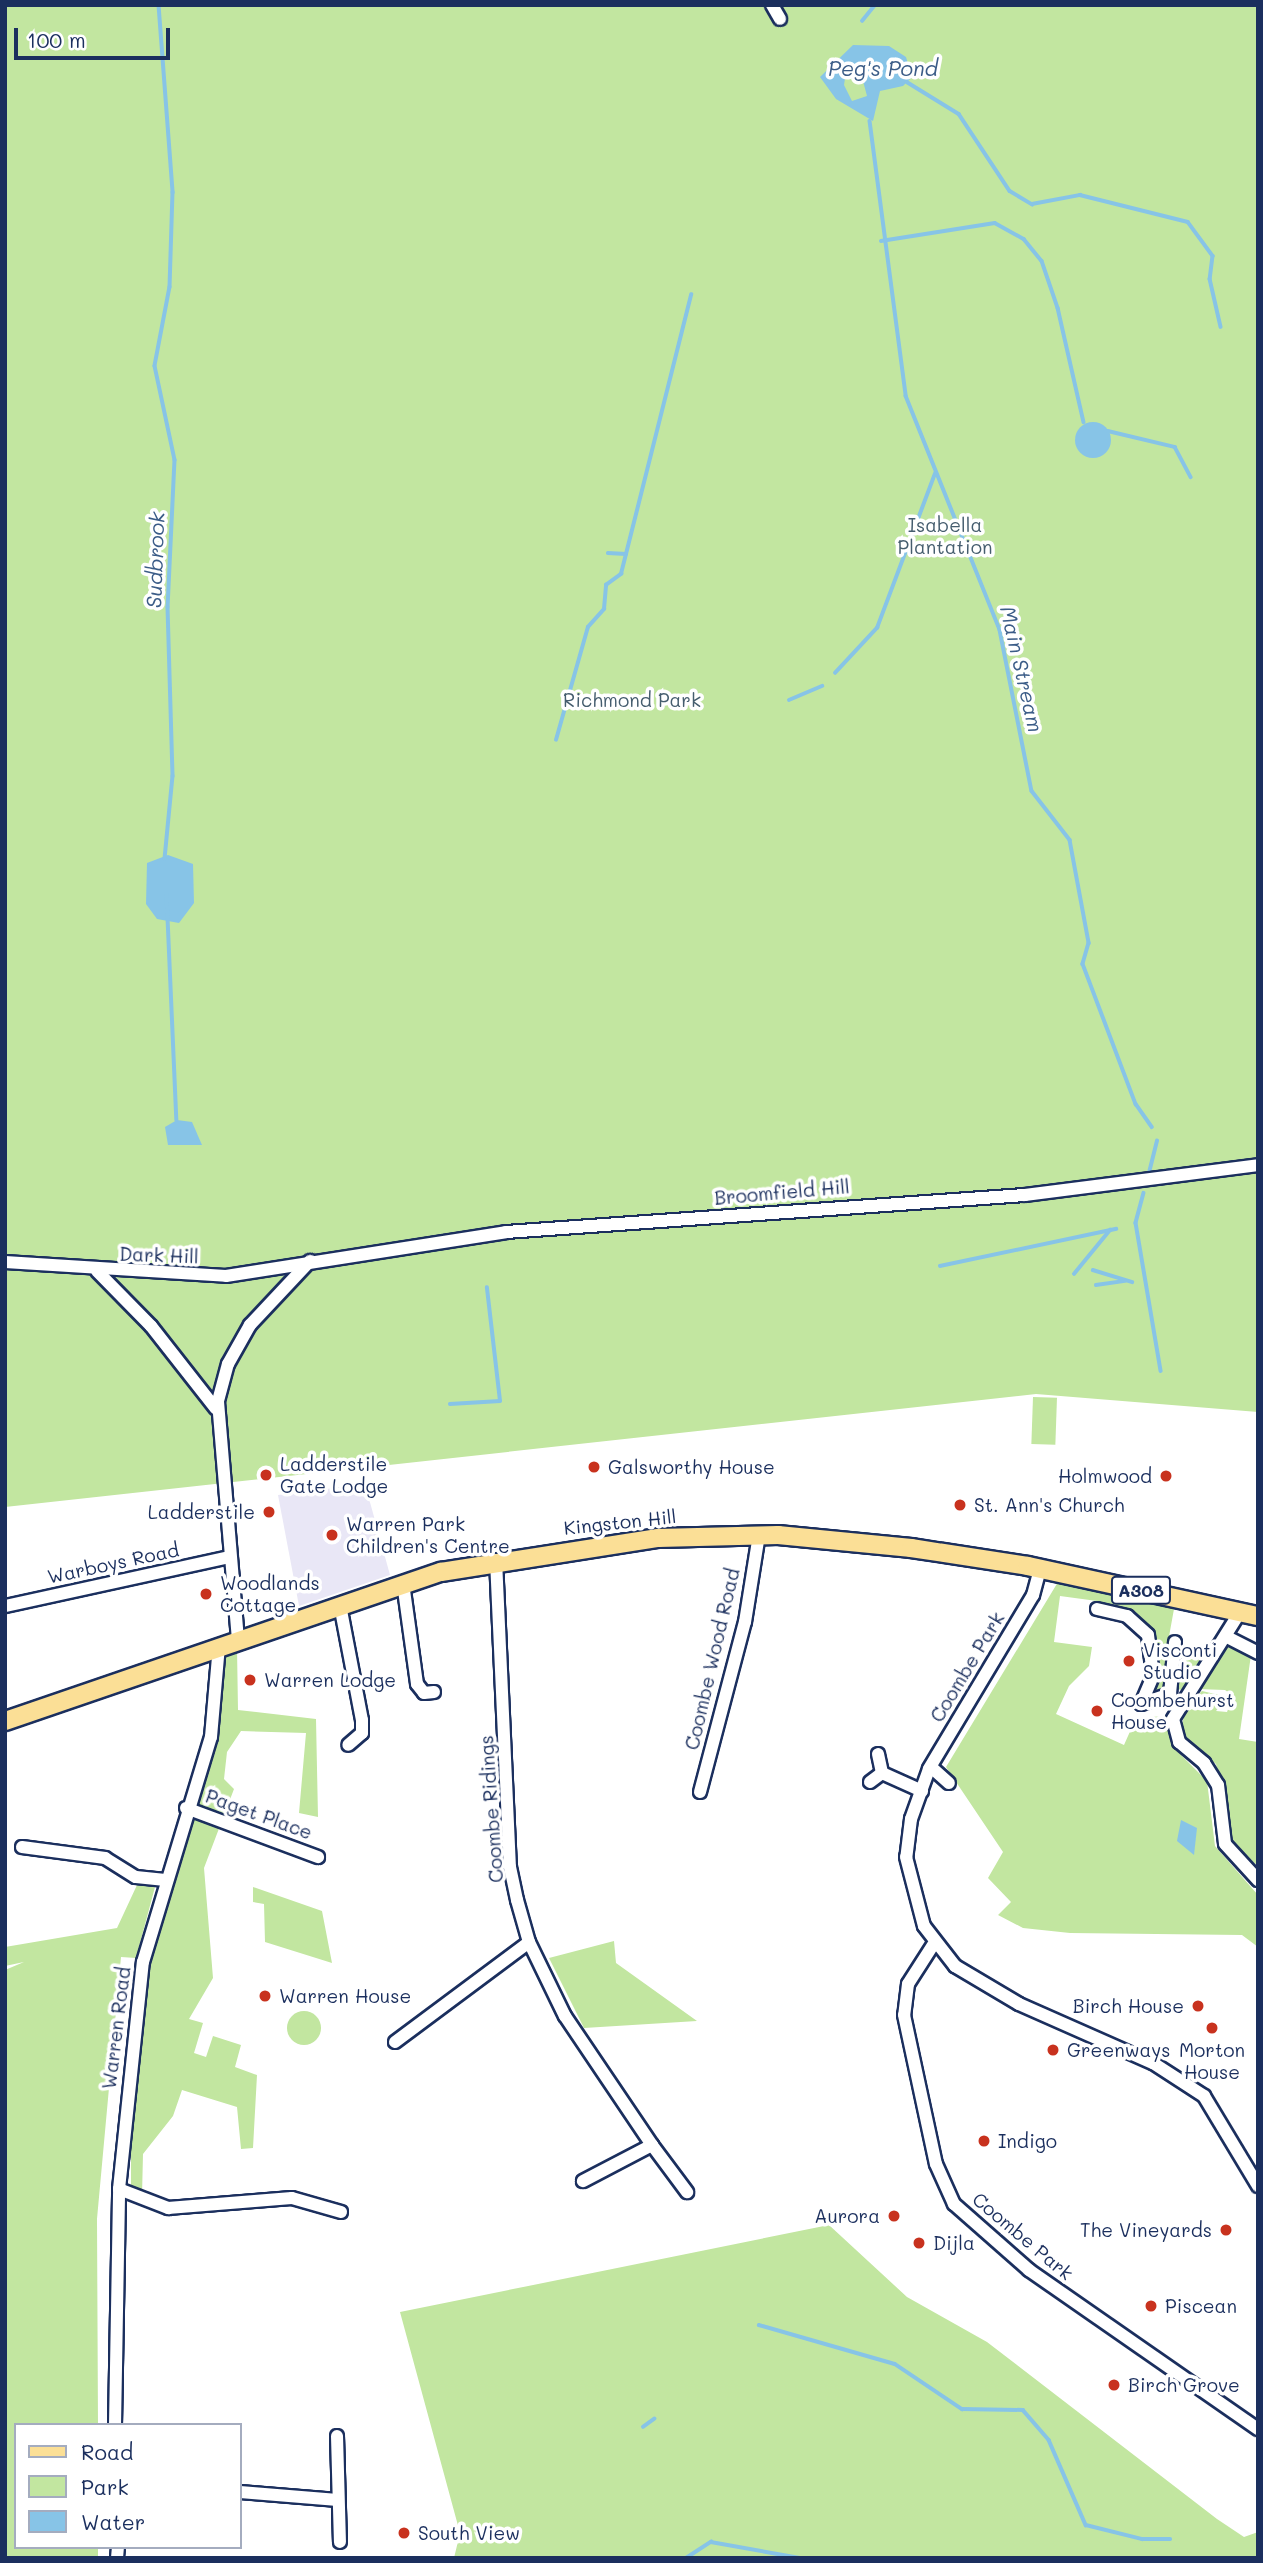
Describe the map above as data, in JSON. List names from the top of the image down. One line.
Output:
{"streets":{"main road":["Kingston Hill","A308"],"street":["Broomfield Hill","Dark Hill","Warboys Road","Coombe Wood Road","Coombe Park","Coombe Ridings","Paget Place","Warren Road"]},"crossings":[["Broomfield Hill","Dark Hill"],["Kingston Hill","Coombe Wood Road"],["Kingston Hill","Coombe Park"],["Kingston Hill","Coombe Ridings"],["Kingston Hill","Warren Road"],["Paget Place","Warren Road"]],"water":["Peg's Pond","Sudbrook","Main Stream"],"parks":["Isabella Plantation","Richmond Park"],"places":["Galsworthy House","Ladderstile Gate Lodge","Holmwood","St. Ann's Church","Ladderstile","Warren Park Children's Centre","Woodlands Cottage","Visconti Studio","Warren Lodge","Coombehurst House","Warren House","Birch House","Morton House","Greenways","Indigo","Aurora","The Vineyards","Dijla","Piscean","Birch Grove","South View"],"legend":["Road","Park","Water"],"scale_bar":"100 m"}
